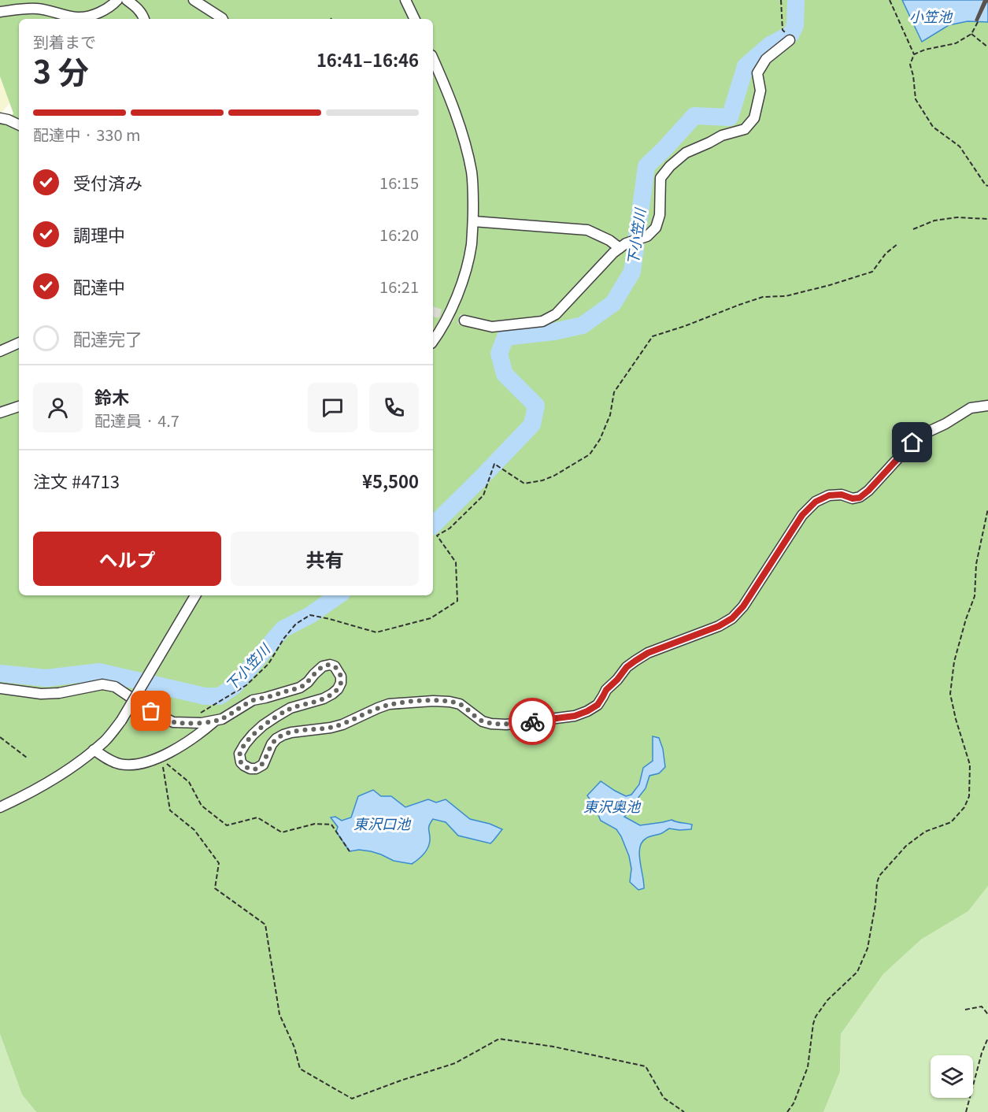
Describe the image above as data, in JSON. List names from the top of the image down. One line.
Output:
{"water":["小笠池","下小笠川","東沢奥池","東沢口池"],"page":{"heading":["3 分","到着まで","16:41–16:46"],"panel":["鈴木","配達員 · 4.7","注文 #4713","¥5,500"],"bar":"配達中 · 330 m","list":[["受付済み","16:15"],["調理中","16:20"],["配達中","16:21"],"配達完了"],"buttons":["ヘルプ","共有"]}}
